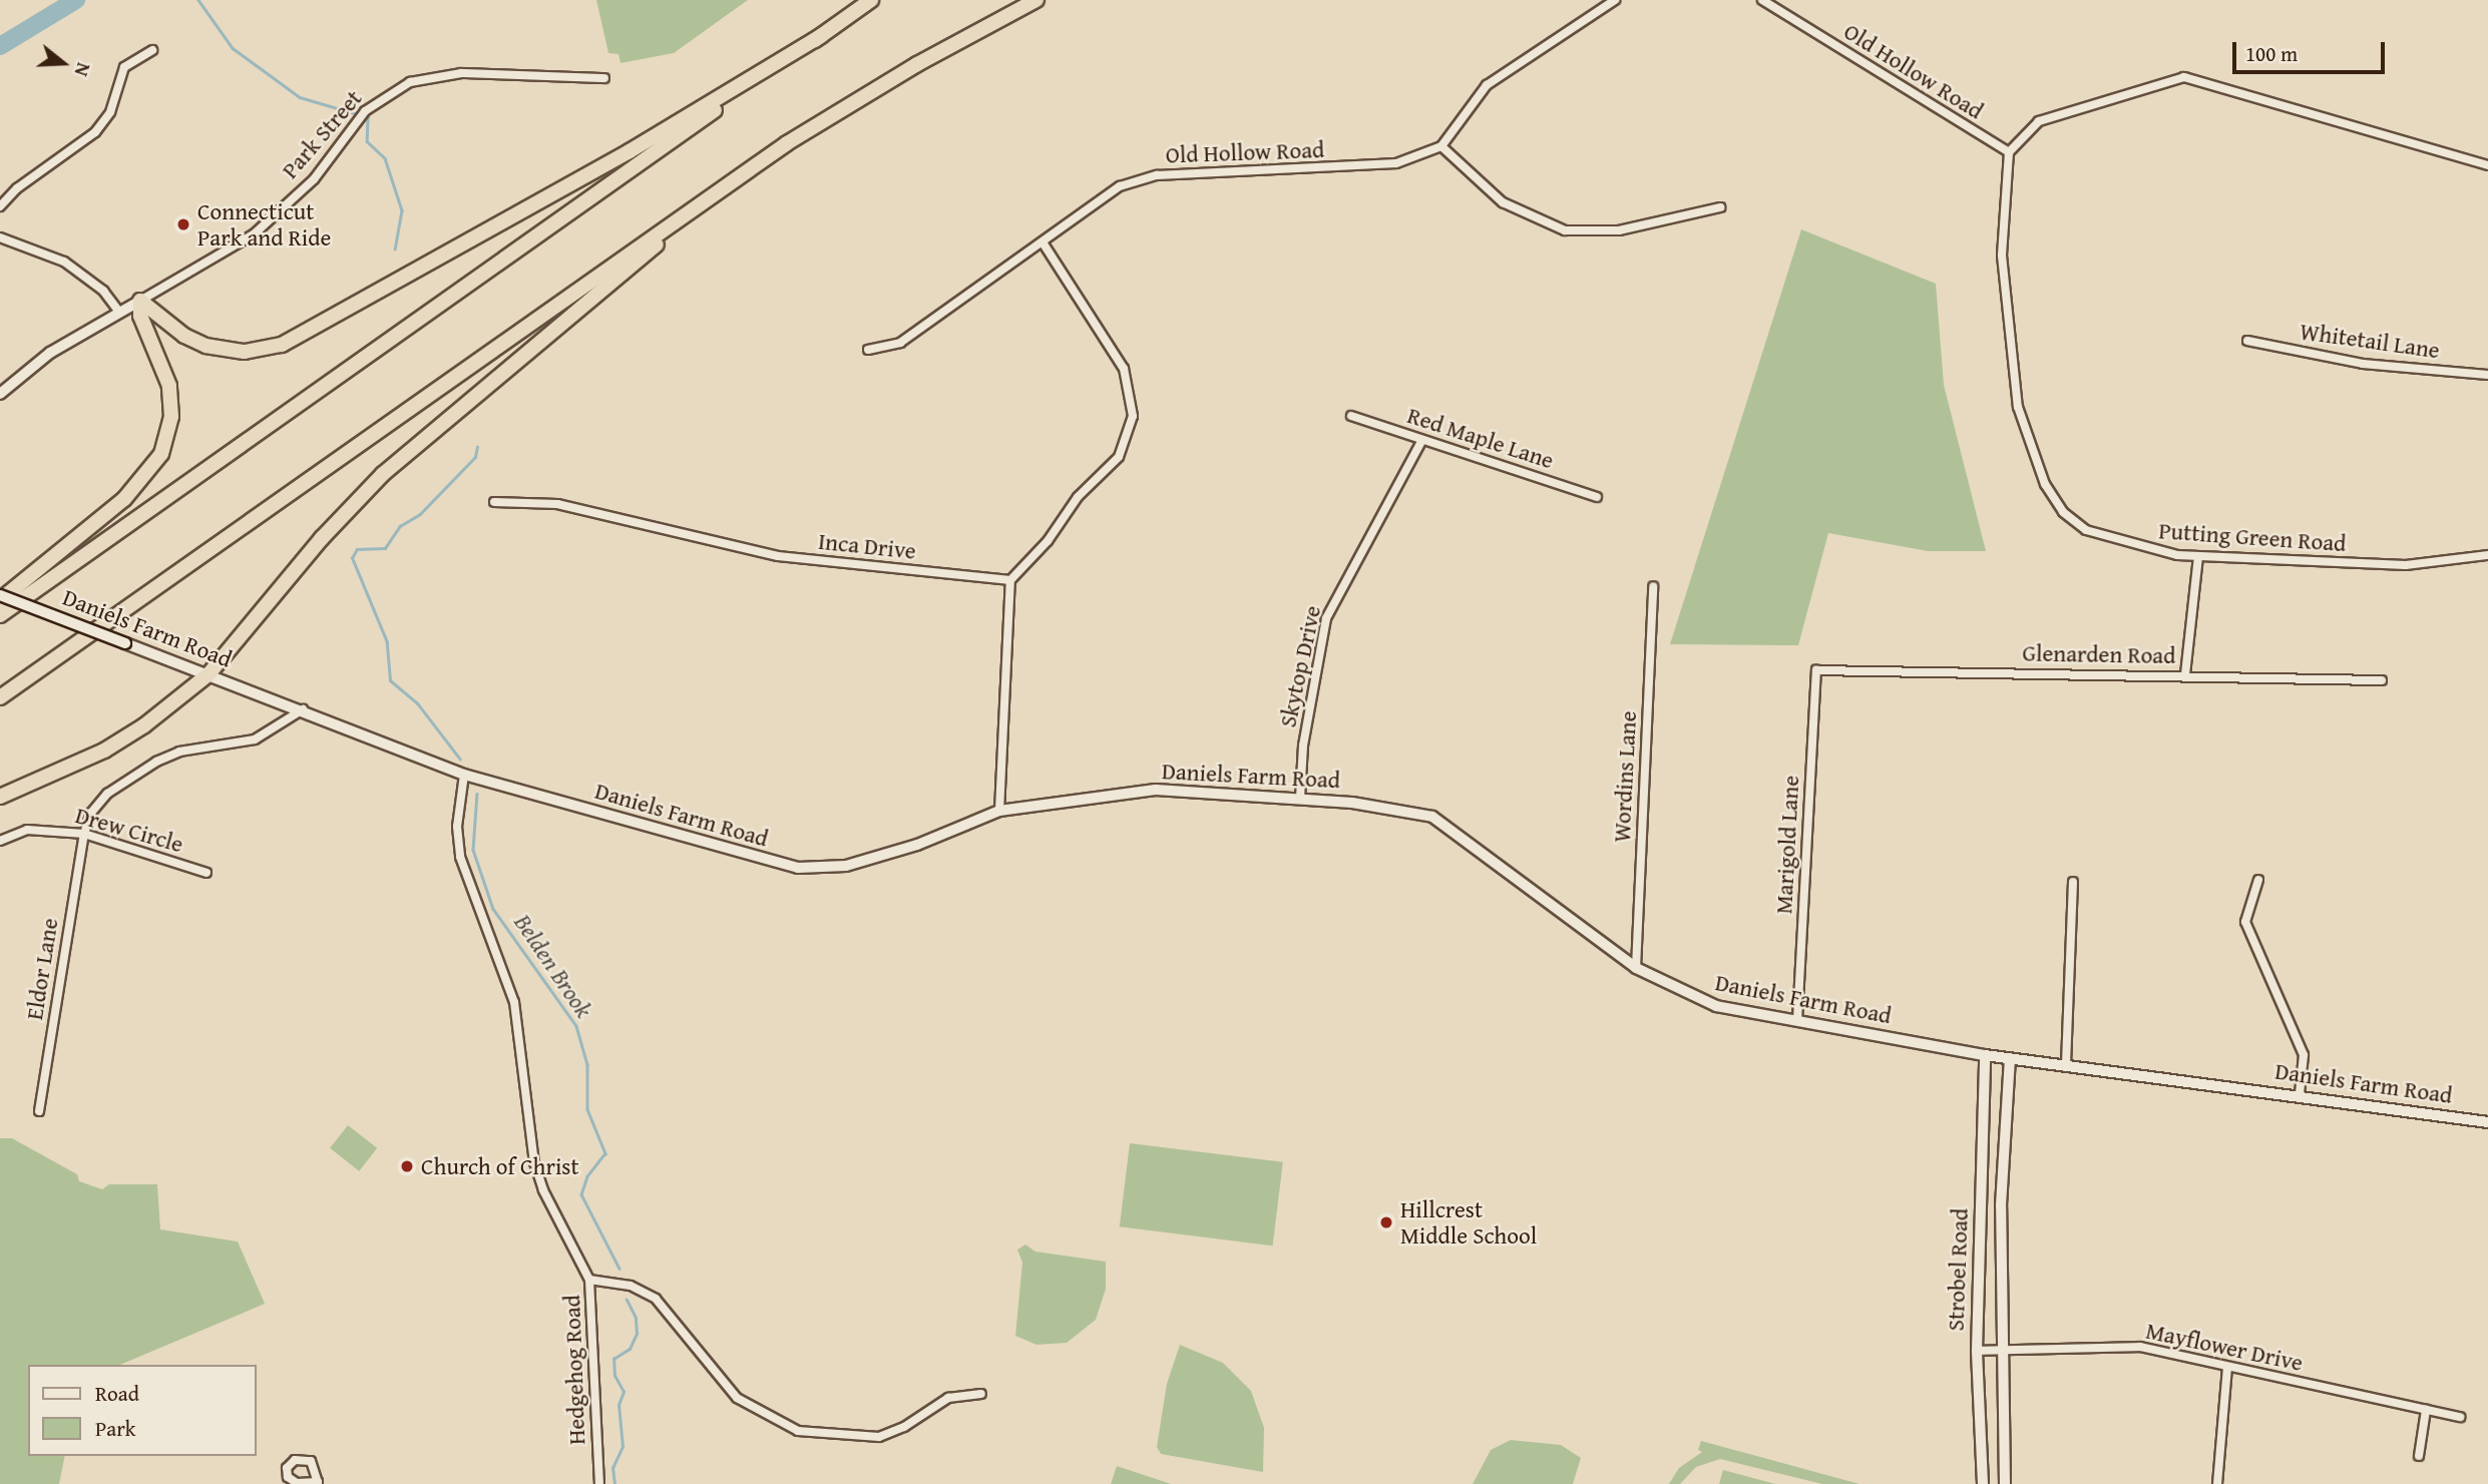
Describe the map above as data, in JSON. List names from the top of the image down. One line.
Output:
{"streets":{"main road":["Park Street","Daniels Farm Road","Strobel Road"],"street":["Old Hollow Road","Whitetail Lane","Red Maple Lane","Putting Green Road","Inca Drive","Glenarden Road","Skytop Drive","Wordins Lane","Drew Circle","Marigold Lane","Eldor Lane","Mayflower Drive","Hedgehog Road"]},"crossings":[["Old Hollow Road","Putting Green Road"],["Red Maple Lane","Skytop Drive"],["Daniels Farm Road","Skytop Drive"],["Daniels Farm Road","Wordins Lane"],["Daniels Farm Road","Marigold Lane"],["Daniels Farm Road","Eldor Lane"],["Daniels Farm Road","Strobel Road"],["Daniels Farm Road","Hedgehog Road"],["Glenarden Road","Marigold Lane"],["Drew Circle","Eldor Lane"],["Strobel Road","Mayflower Drive"]],"water":["Belden Brook"],"places":["Connecticut Park and Ride","Church of Christ","Hillcrest Middle School"],"legend":["Road","Park"],"scale_bar":"100 m","north":"right"}
